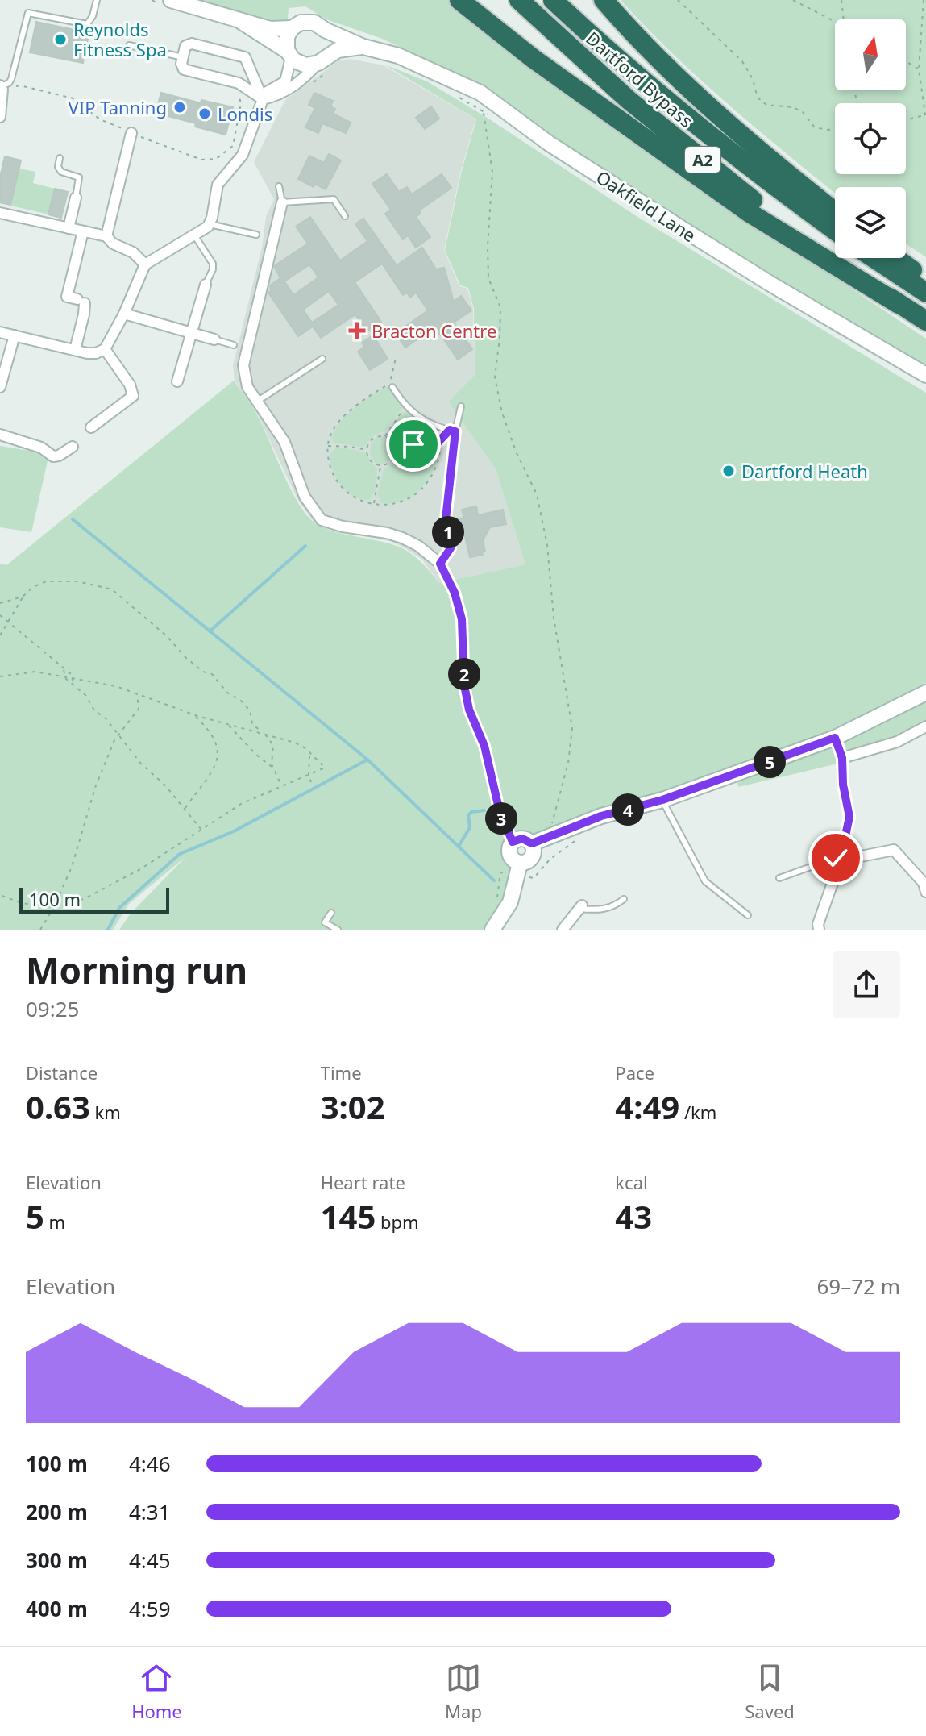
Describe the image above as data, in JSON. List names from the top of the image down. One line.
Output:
{"streets":{"highway":["Dartford Bypass","A2"],"street":["Oakfield Lane"]},"places":{"other":["Reynolds Fitness Spa","VIP Tanning","Londis","Dartford Heath"],"health":["Bracton Centre"]},"scale_bar":"100 m","north":"top","page":{"pins":["1","2","5","4","3"],"scale":"100 m","heading":["Morning run","09:25"],"stats":[["Distance","0.63 km"],["Time","3:02"],["Pace","4:49 /km"],["Elevation","5 m"],["Heart rate","145 bpm"],["kcal","43"]],"chart":["Elevation","69–72 m"],"list":[{"name":"100 m","note":"4:46"},{"name":"200 m","note":"4:31"},{"name":"300 m","note":"4:45"},{"name":"400 m","note":"4:59"}],"tabs":["Home","Map","Saved"]}}
